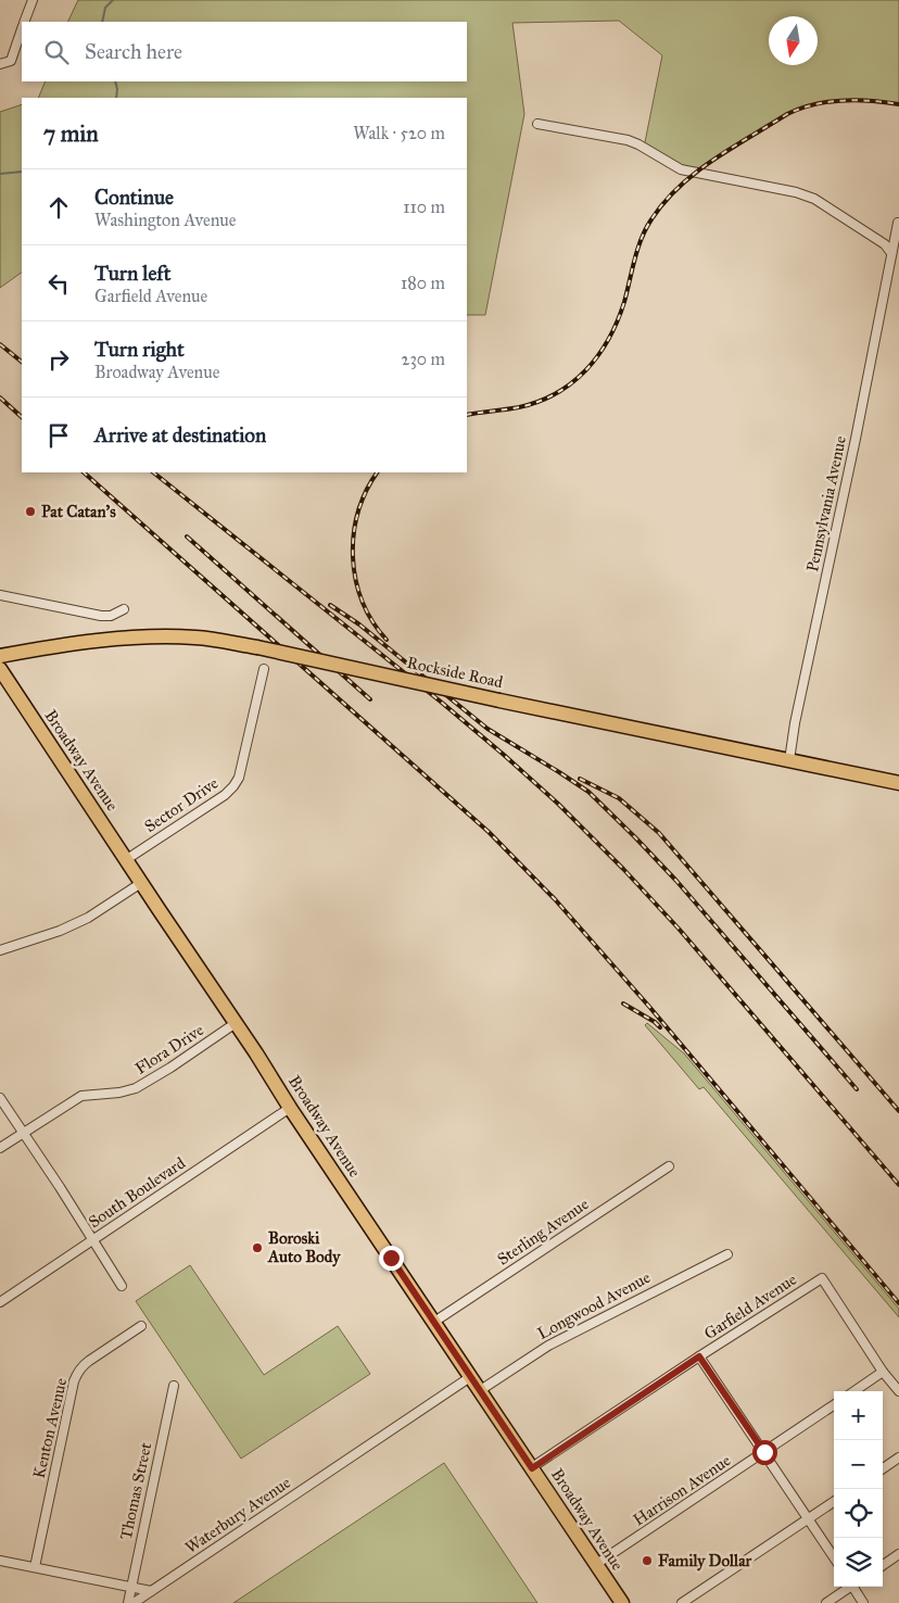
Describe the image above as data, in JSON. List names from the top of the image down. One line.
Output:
{"streets":{"main road":["Rockside Road","Broadway Avenue"],"street":["Pennsylvania Avenue","Sector Drive","Flora Drive","South Boulevard","Sterling Avenue","Longwood Avenue","Garfield Avenue","Kenton Avenue","Harrison Avenue","Thomas Street","Waterbury Avenue"]},"crossings":[["Pennsylvania Avenue","Rockside Road"],["Broadway Avenue","Sector Drive"],["Broadway Avenue","Flora Drive"],["Broadway Avenue","South Boulevard"],["Broadway Avenue","Sterling Avenue"],["Broadway Avenue","Longwood Avenue"],["Broadway Avenue","Garfield Avenue"],["Broadway Avenue","Harrison Avenue"],["Broadway Avenue","Waterbury Avenue"]],"places":["Pat Catan's","Boroski Auto Body","Family Dollar"],"north":"bottom","page":{"search":"Search here","heading":["7 min","Walk · 520 m"],"list":[["Continue","Washington Avenue","110 m"],["Turn left","Garfield Avenue","180 m"],["Turn right","Broadway Avenue","230 m"],"Arrive at destination"],"map_buttons":["+","−"]}}
